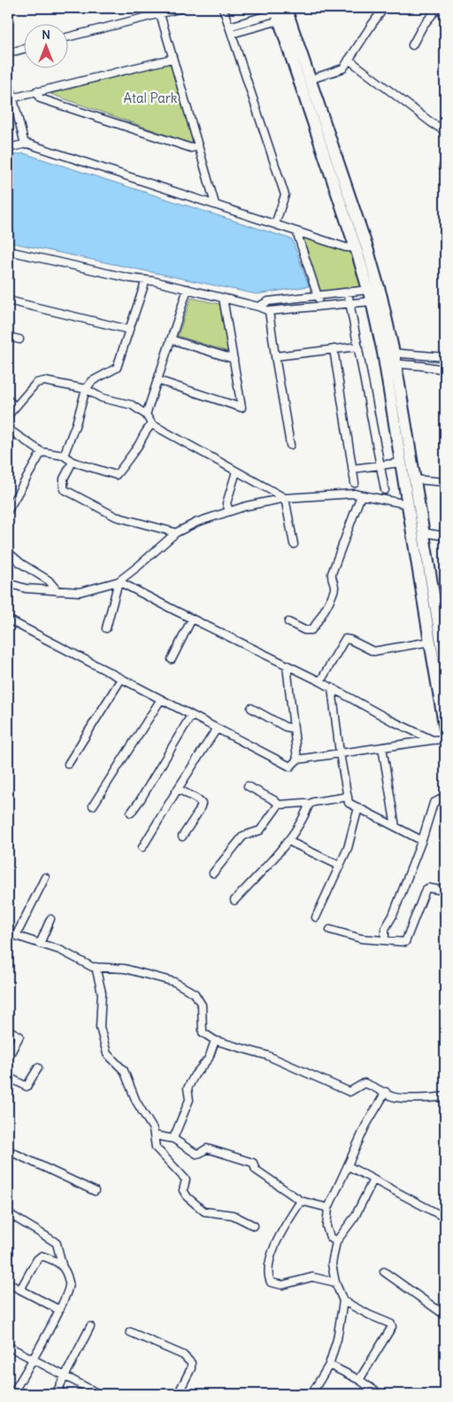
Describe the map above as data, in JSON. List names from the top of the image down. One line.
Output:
{"parks":["Atal Park"],"north":"top"}
